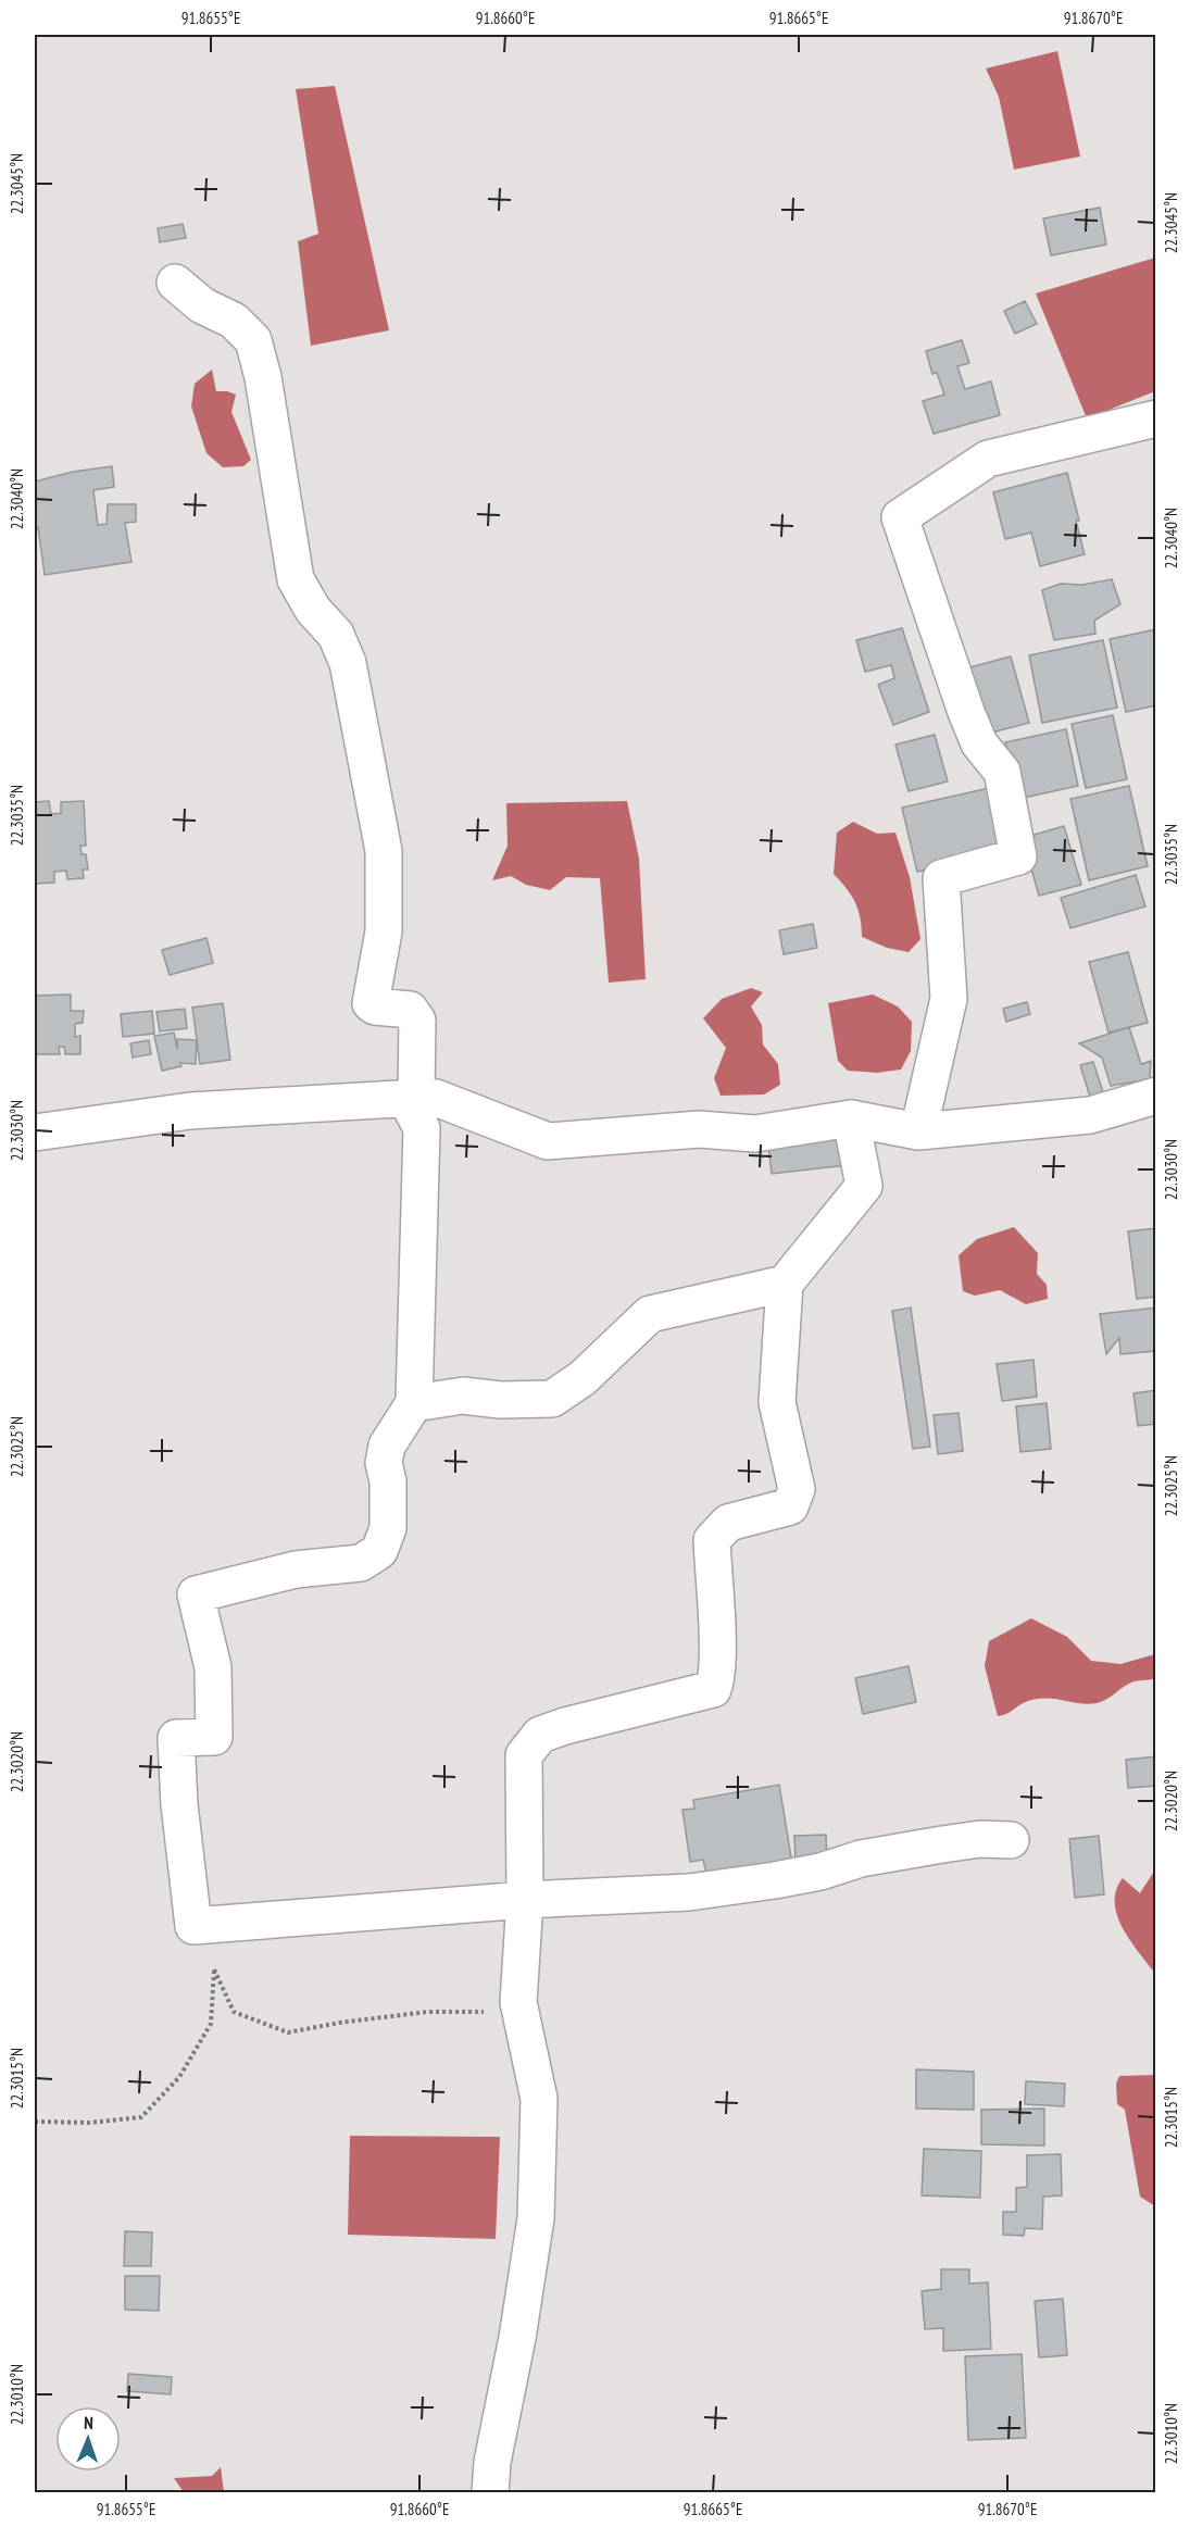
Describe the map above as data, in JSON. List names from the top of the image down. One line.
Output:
{"north":"top","coordinates":["91.8655°E","91.8660°E","91.8665°E","91.8670°E","22.3045°N","22.3040°N","22.3035°N","22.3030°N","22.3025°N","22.3020°N","22.3015°N","22.3010°N"]}
